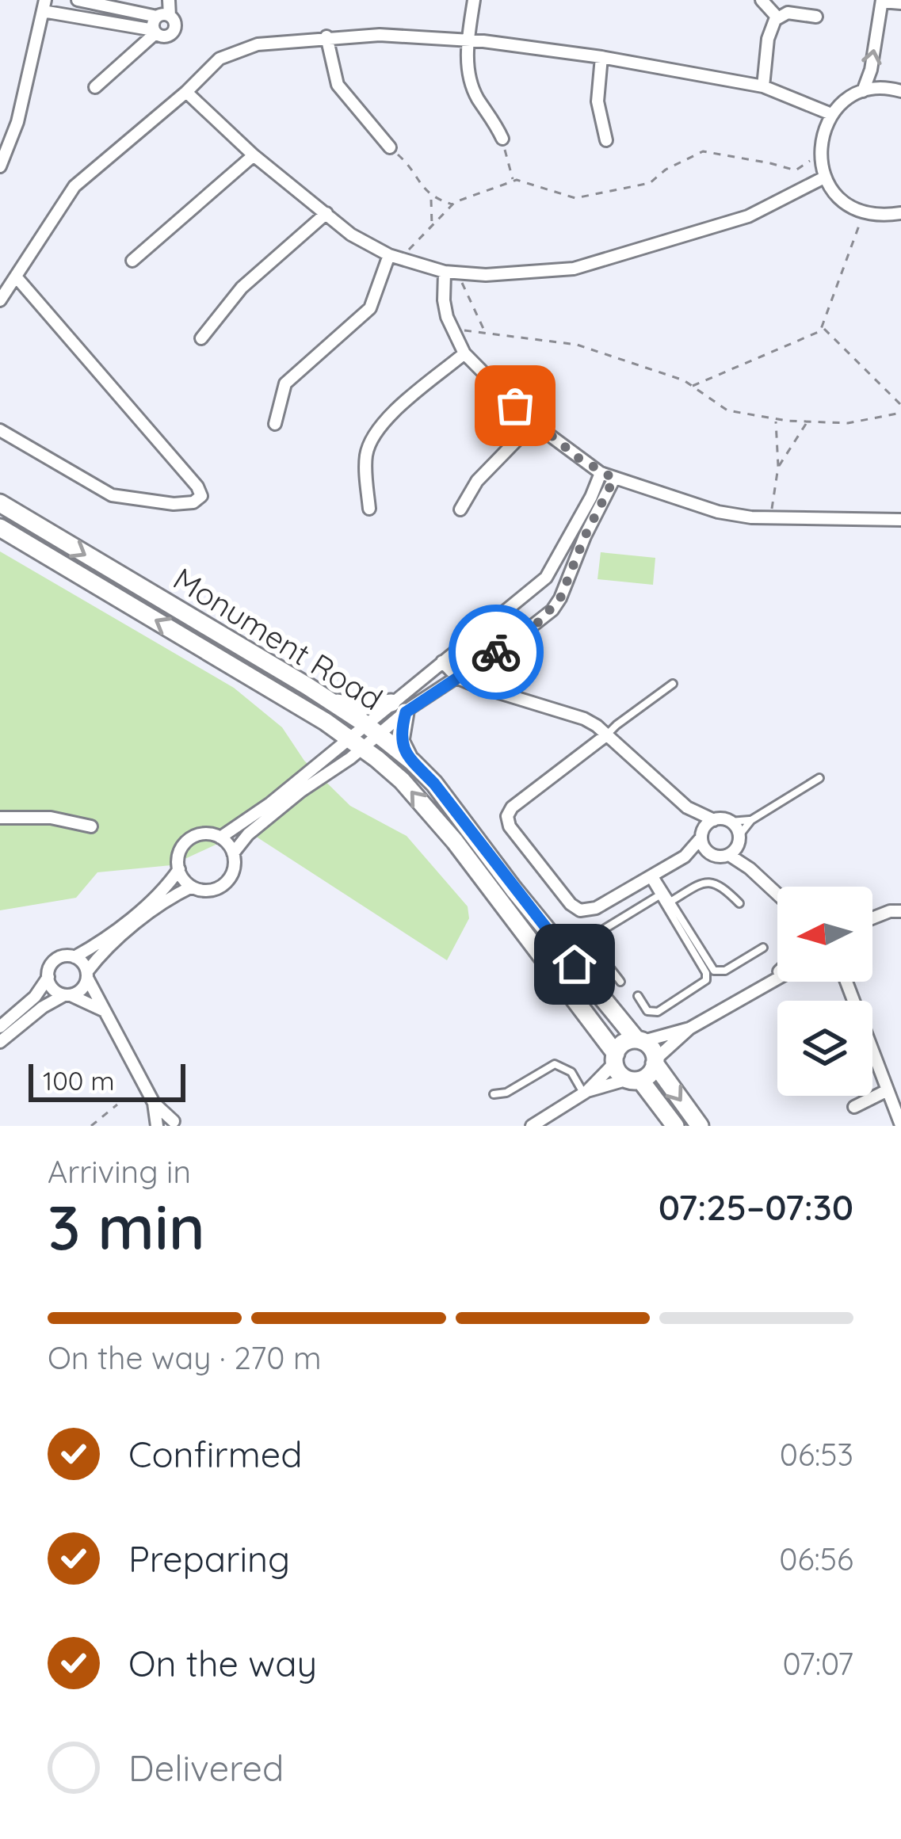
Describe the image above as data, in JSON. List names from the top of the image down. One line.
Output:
{"streets":{"main road":["Monument Road"]},"scale_bar":"100 m","north":"left","page":{"scale":"100 m","heading":["3 min","Arriving in","07:25–07:30"],"bar":"On the way · 270 m","list":[["Confirmed","06:53"],["Preparing","06:56"],["On the way","07:07"],"Delivered"]}}
